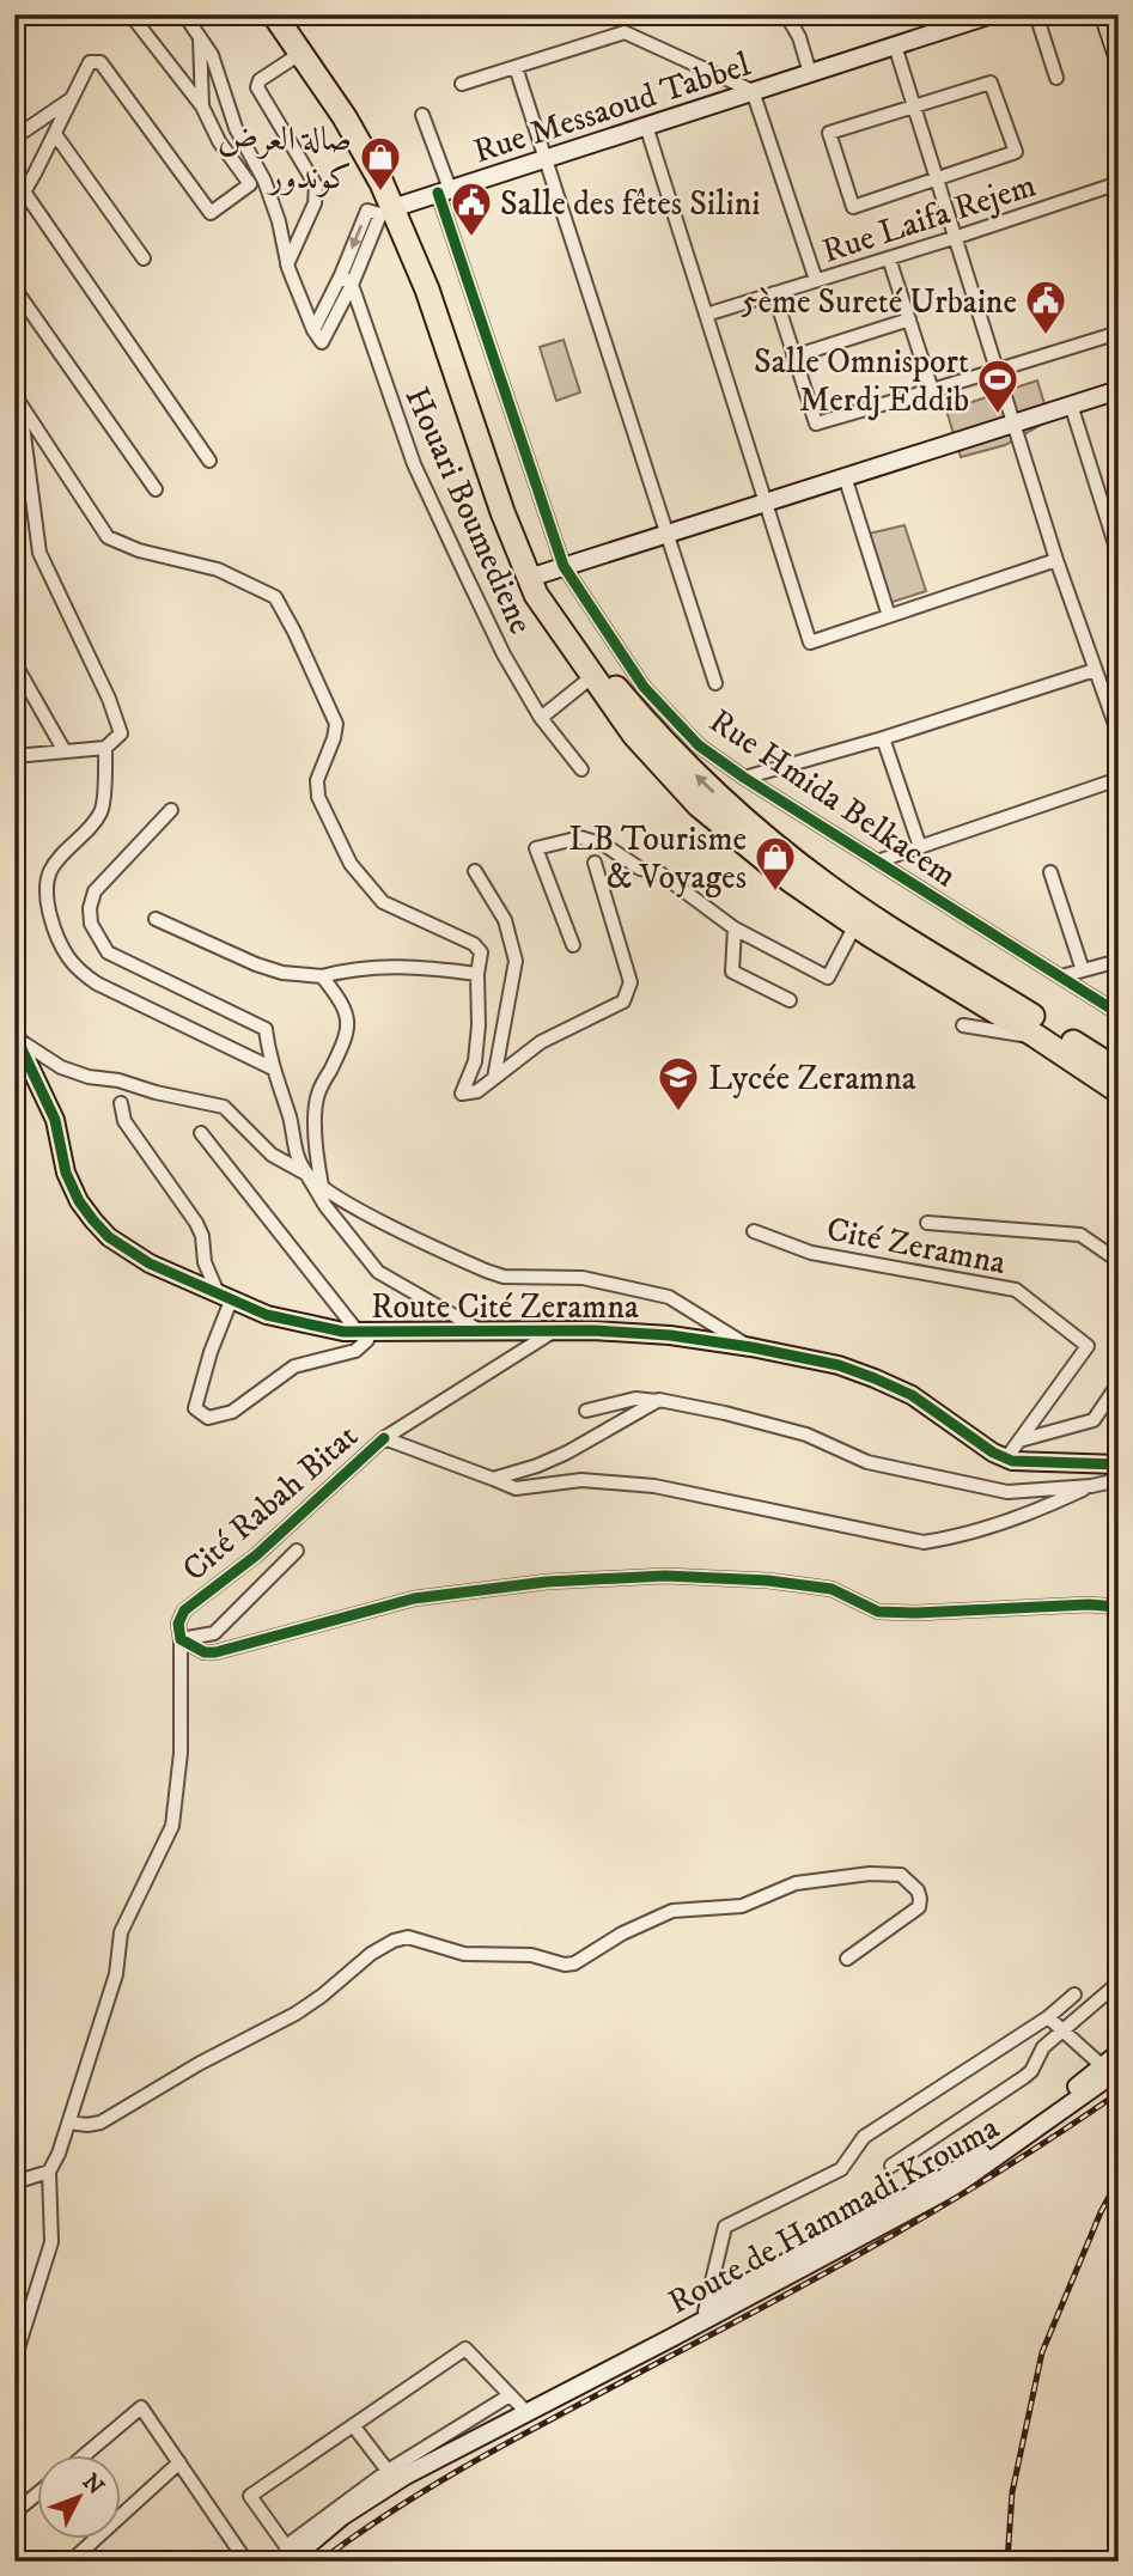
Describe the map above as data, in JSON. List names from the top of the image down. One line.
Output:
{"streets":{"street":["Rue Messaoud Tabbel","Rue Laifa Rejem","Houari Boumediene","Rue Hmida Belkacem","Cité Zeramna","Route Cité Zeramna","Cité Rabah Bitat","Route de Hammadi Krouma"]},"crossings":[["Rue Messaoud Tabbel","Rue Hmida Belkacem"],["Cité Zeramna","Route Cité Zeramna"],["Route Cité Zeramna","Cité Rabah Bitat"]],"places":{"shop":["صالة العرض كوندور","LB Tourisme & Voyages"],"public building":["Salle des fêtes Silini","5ème Sureté Urbaine"],"sports":["Salle Omnisport Merdj Eddib"],"school or university":["Lycée Zeramna"]},"north":"top right"}
